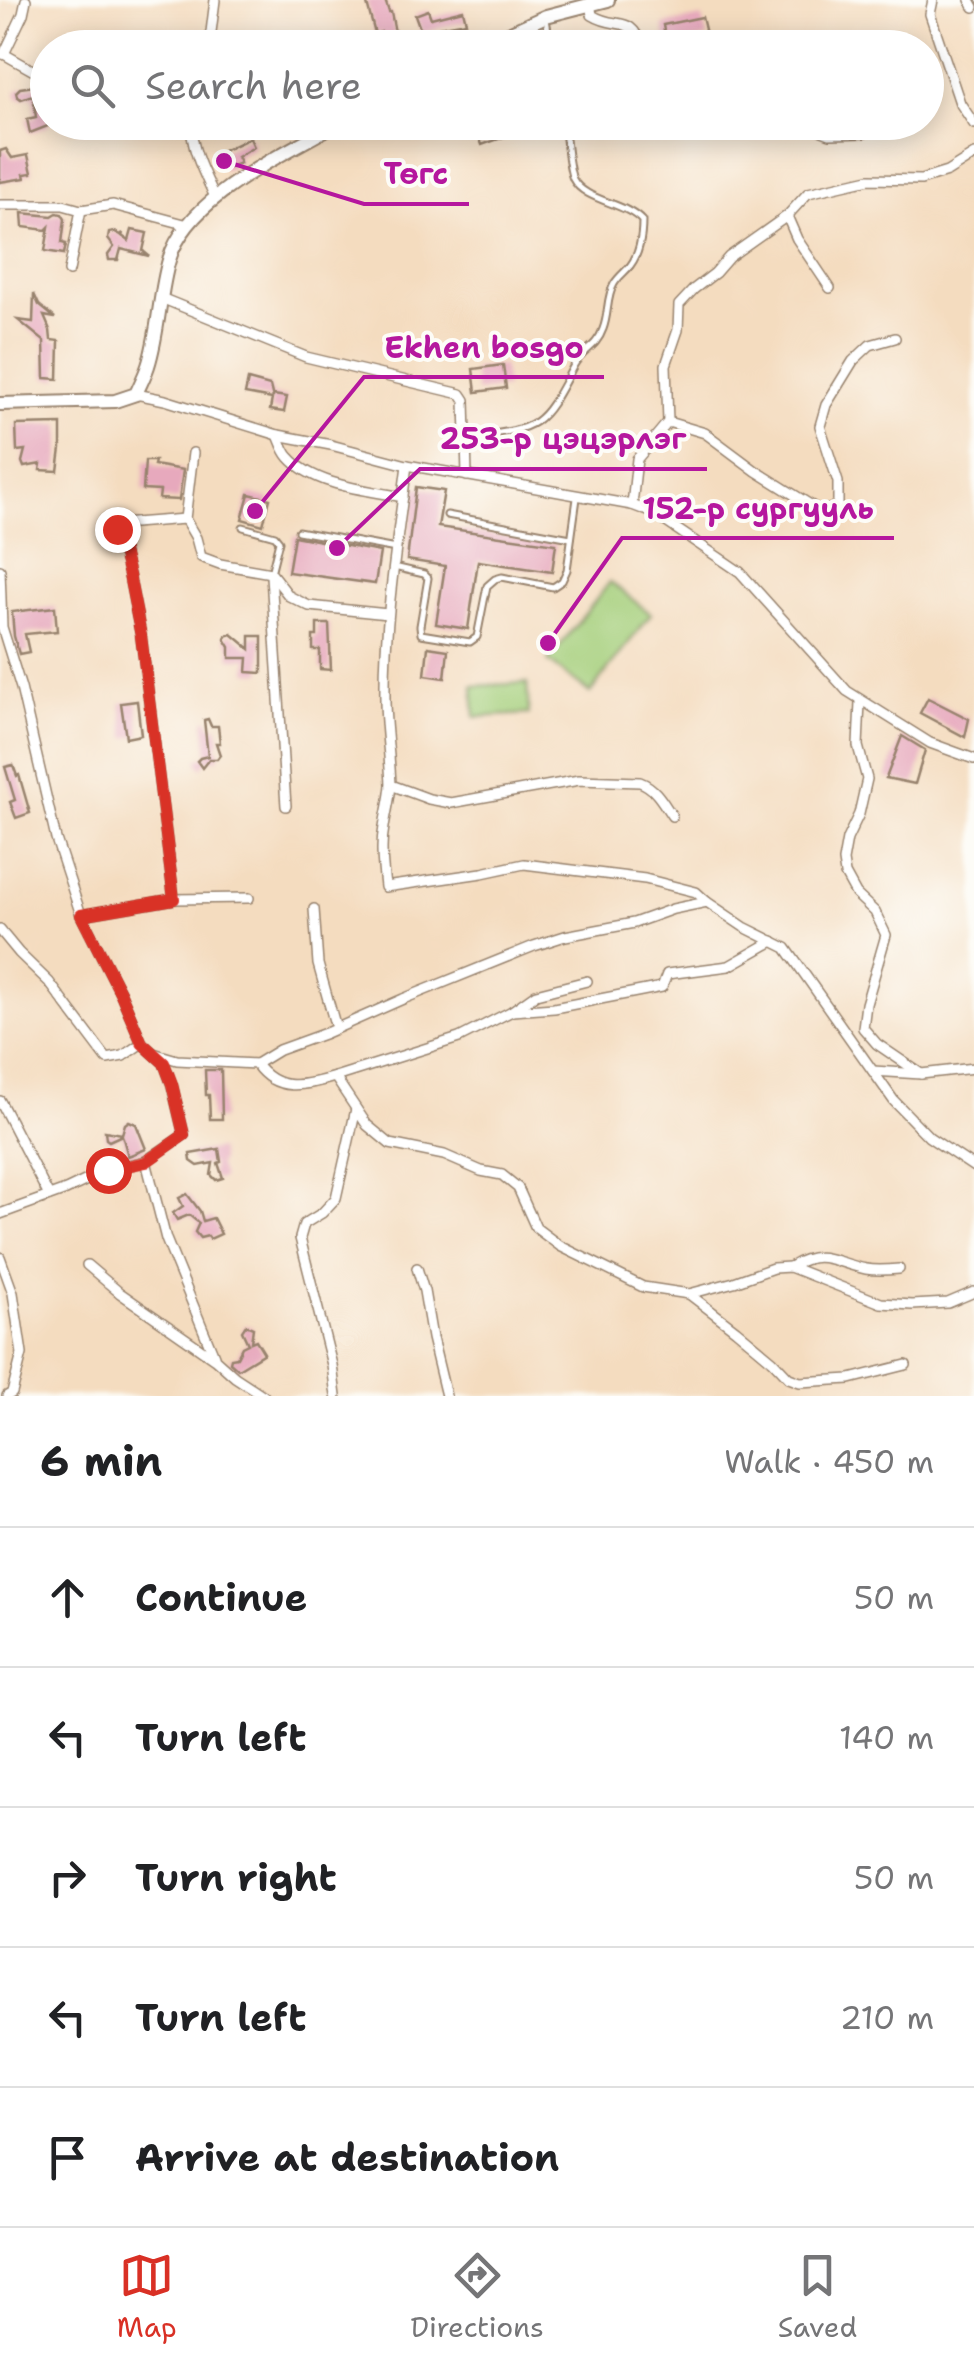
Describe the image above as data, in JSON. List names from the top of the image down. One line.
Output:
{"places":["Төгс","Ekhen bosgo","253-р цэцэрлэг","152-р сургууль"],"page":{"search":"Search here","heading":["6 min","Walk · 450 m"],"list":[["Continue","50 m"],["Turn left","140 m"],["Turn right","50 m"],["Turn left","210 m"],"Arrive at destination"],"nav":["Map","Directions","Saved"]}}
